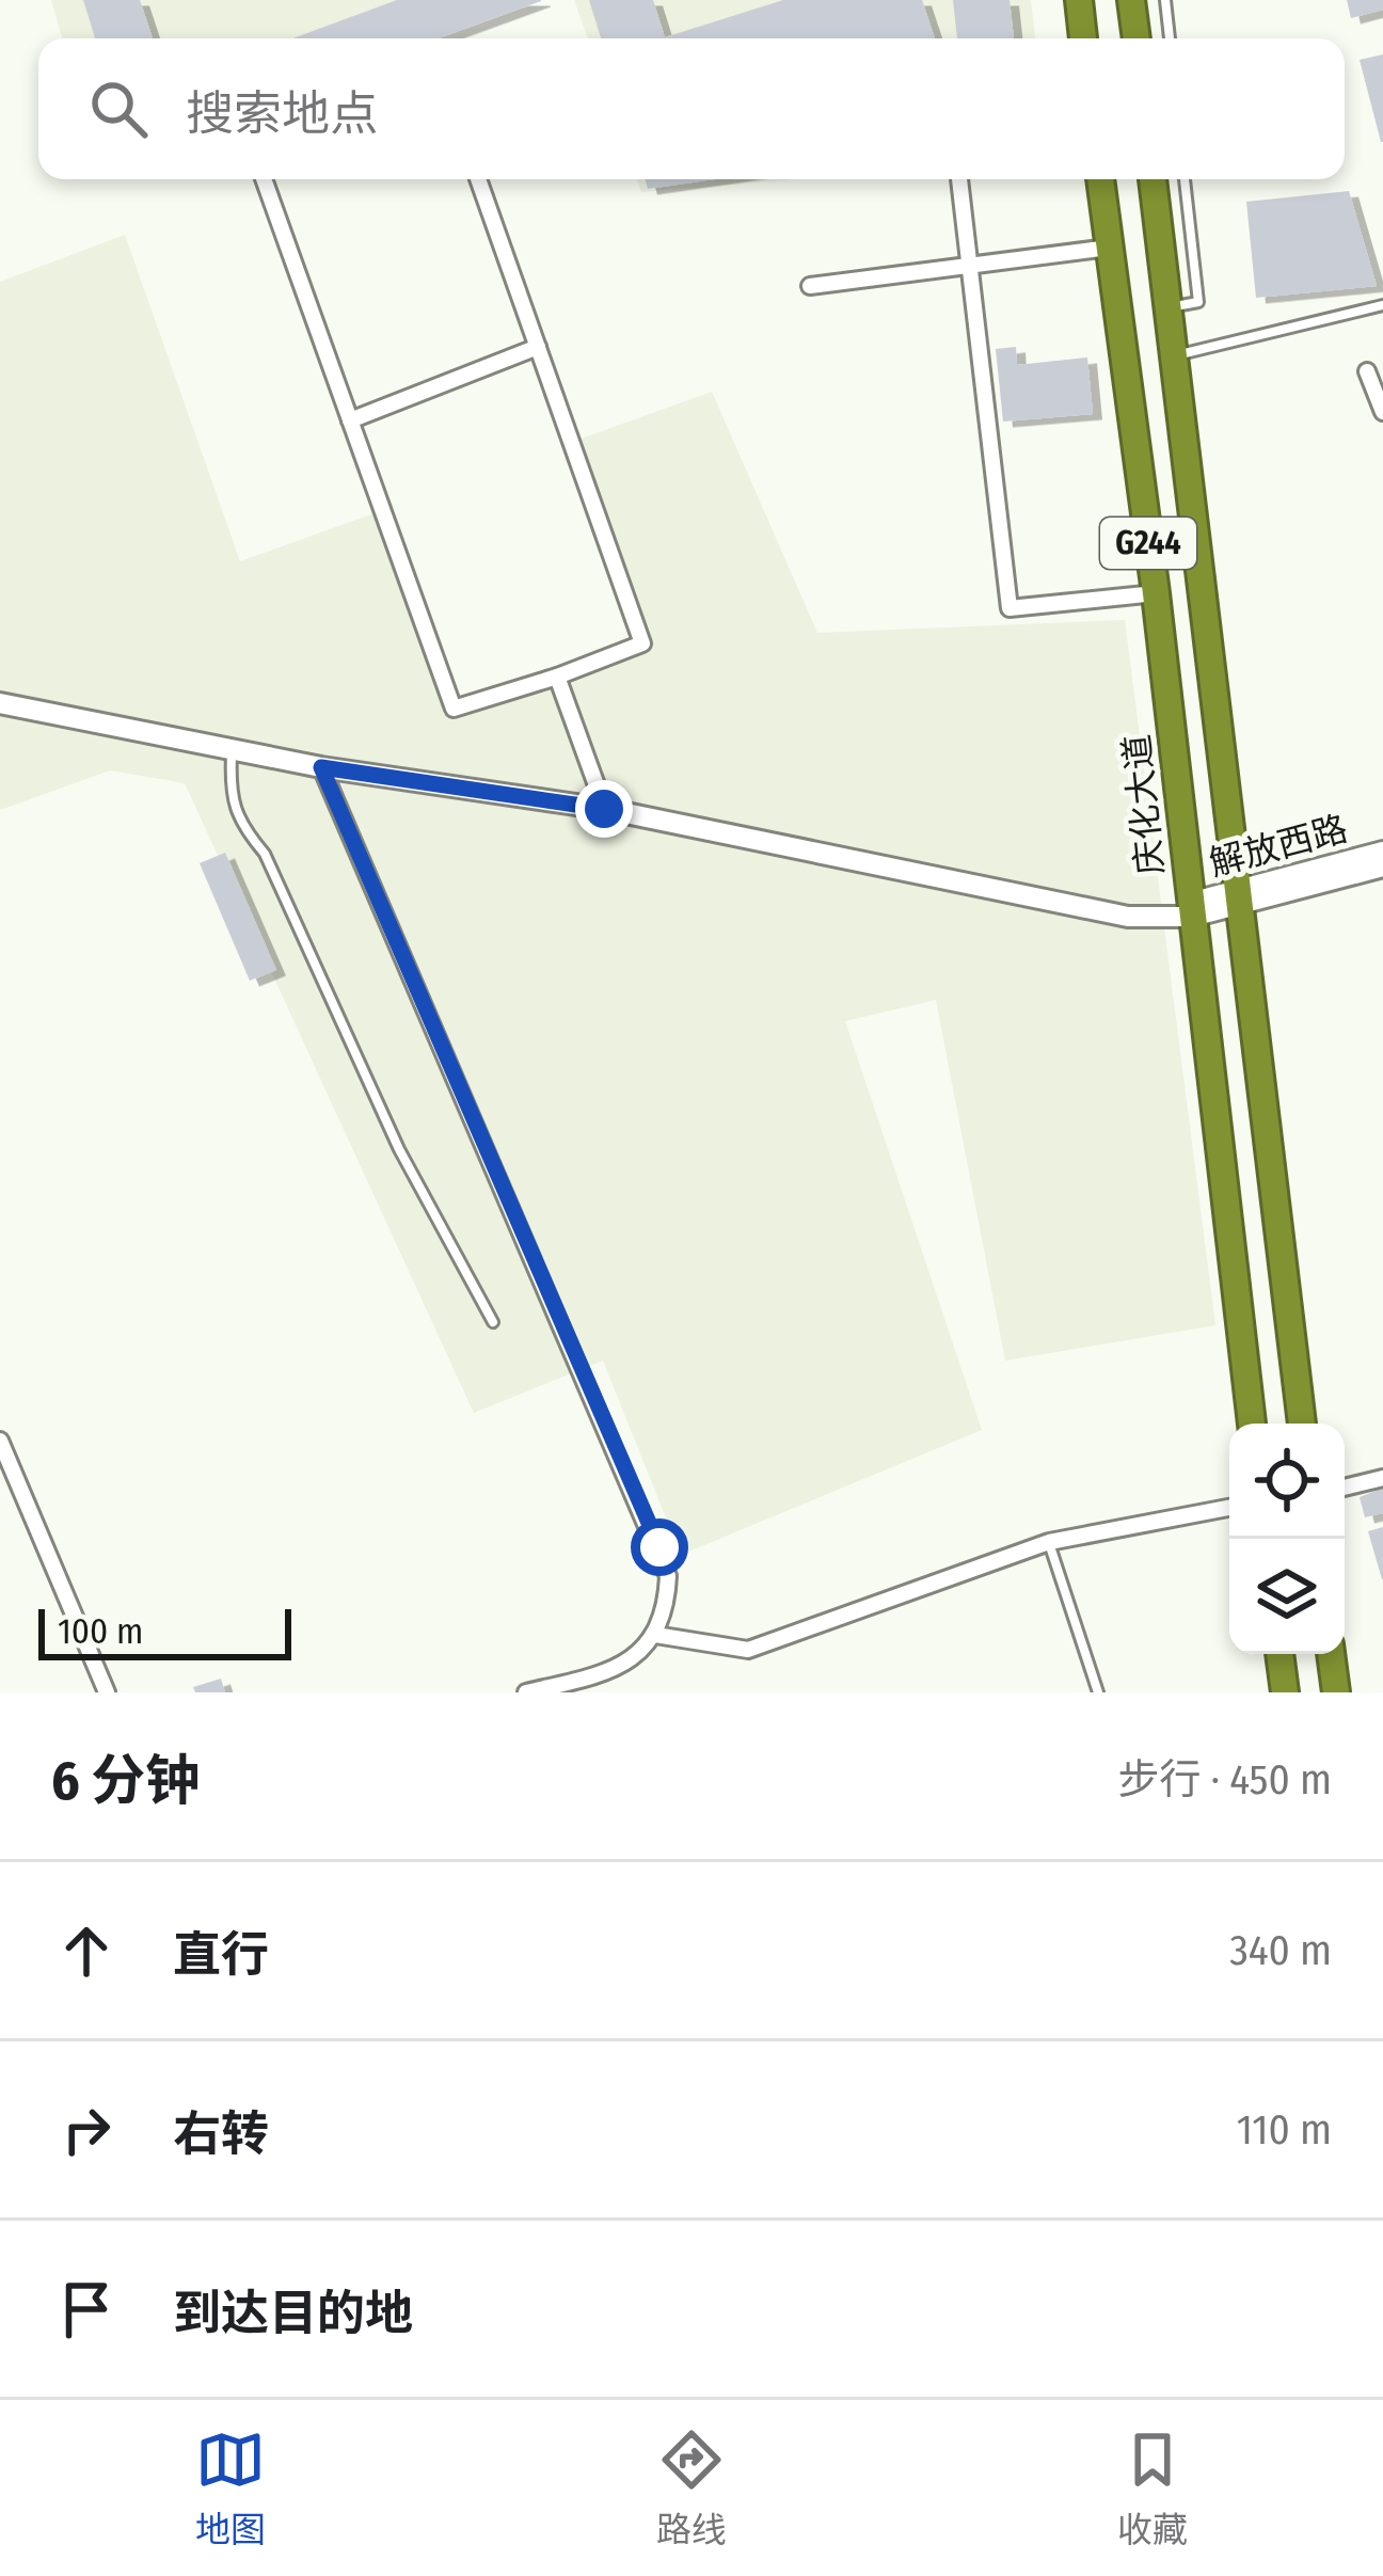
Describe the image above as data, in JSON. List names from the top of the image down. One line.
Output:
{"streets":{"highway":["G244","庆化大道"],"street":["解放西路"]},"crossings":[["G244","解放西路"],["庆化大道","解放西路"]],"scale_bar":"100 m","page":{"search":"搜索地点","scale":"100 m","heading":["6 分钟","步行 · 450 m"],"list":[["直行","340 m"],["右转","110 m"],"到达目的地"],"nav":["地图","路线","收藏"]}}
